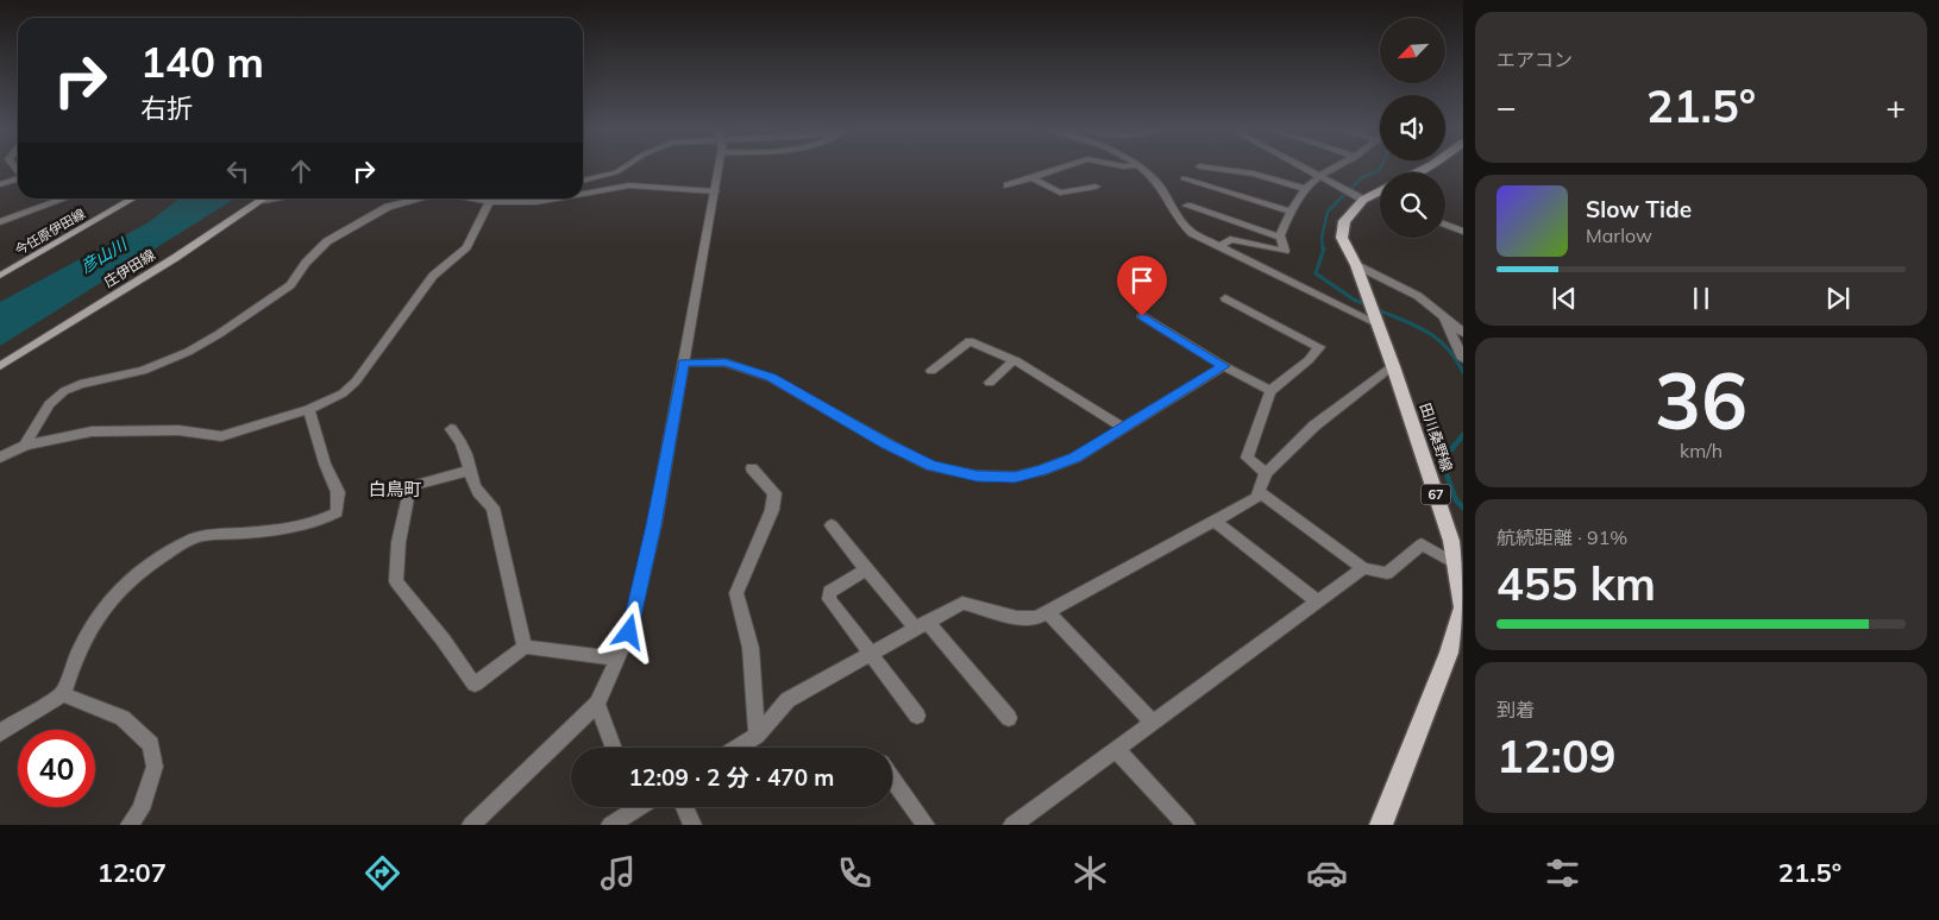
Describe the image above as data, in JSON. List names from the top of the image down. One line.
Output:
{"streets":{"main road":["今任原伊田線","庄伊田線","田川桑野線","67"]},"districts":["白鳥町"],"water":["彦山川"],"north":"bottom left","page":{"tile":["エアコン",["36","km/h"],["航続距離 · 91%","455 km"],["到着","12:09"]],"turn":["140 m","右折"],"heat":["−","21.5°","+"],"song":["Slow Tide","Marlow"],"limit":"40","trip":"12:09 · 2 分 · 470 m","tabs":["12:07","21.5°"]}}
